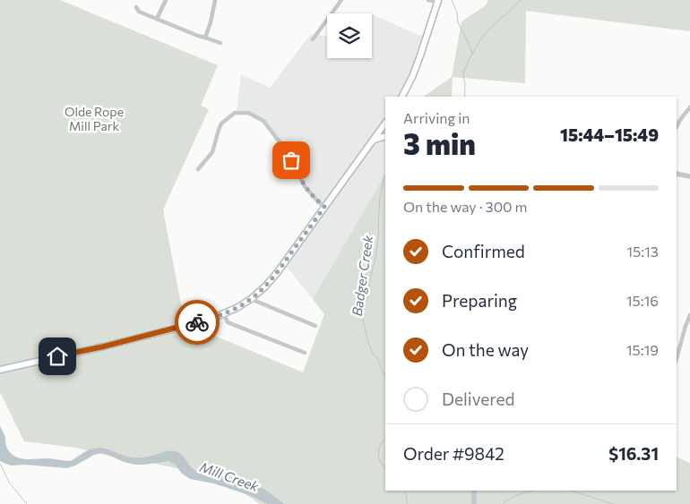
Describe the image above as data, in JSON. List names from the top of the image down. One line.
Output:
{"water":["Badger Creek","Mill Creek"],"parks":["Olde Rope Mill Park"],"page":{"heading":["3 min","Arriving in","15:44–15:49"],"panel":["Order #9842","$16.31"],"bar":"On the way · 300 m","list":[["Confirmed","15:13"],["Preparing","15:16"],["On the way","15:19"],"Delivered"]}}
